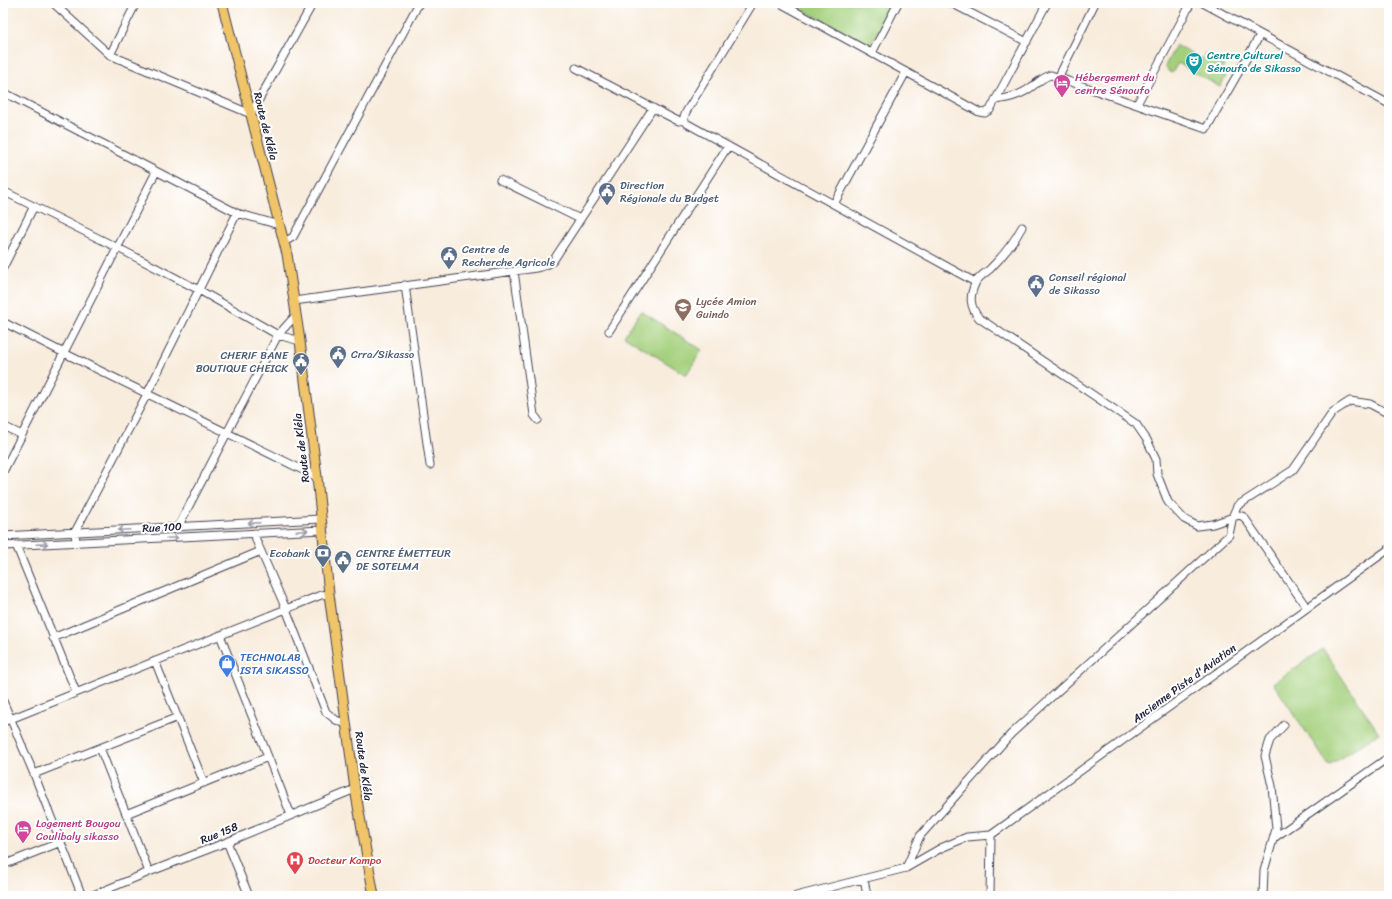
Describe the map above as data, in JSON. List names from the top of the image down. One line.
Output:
{"streets":{"main road":["Route de Kléla"],"street":["Rue 100","Ancienne Piste d'Aviation","Rue 158"]},"crossings":[["Route de Kléla","Rue 100"],["Route de Kléla","Rue 158"]],"places":{"theatre":["Centre Culturel Sénoufo de Sikasso"],"hotel":["Hébergement du centre Sénoufo","Logement Bougou Coulibaly sikasso"],"public building":["Direction Régionale du Budget","Centre de Recherche Agricole","Conseil régional de Sikasso","Crra/Sikasso","CHERIF BANE BOUTIQUE CHEICK","CENTRE ÉMETTEUR DE SOTELMA"],"school or university":["Lycée Amion Guindo"],"bank":["Ecobank"],"shop":["TECHNOLAB ISTA SIKASSO"],"hospital":["Docteur Kampo"]}}
